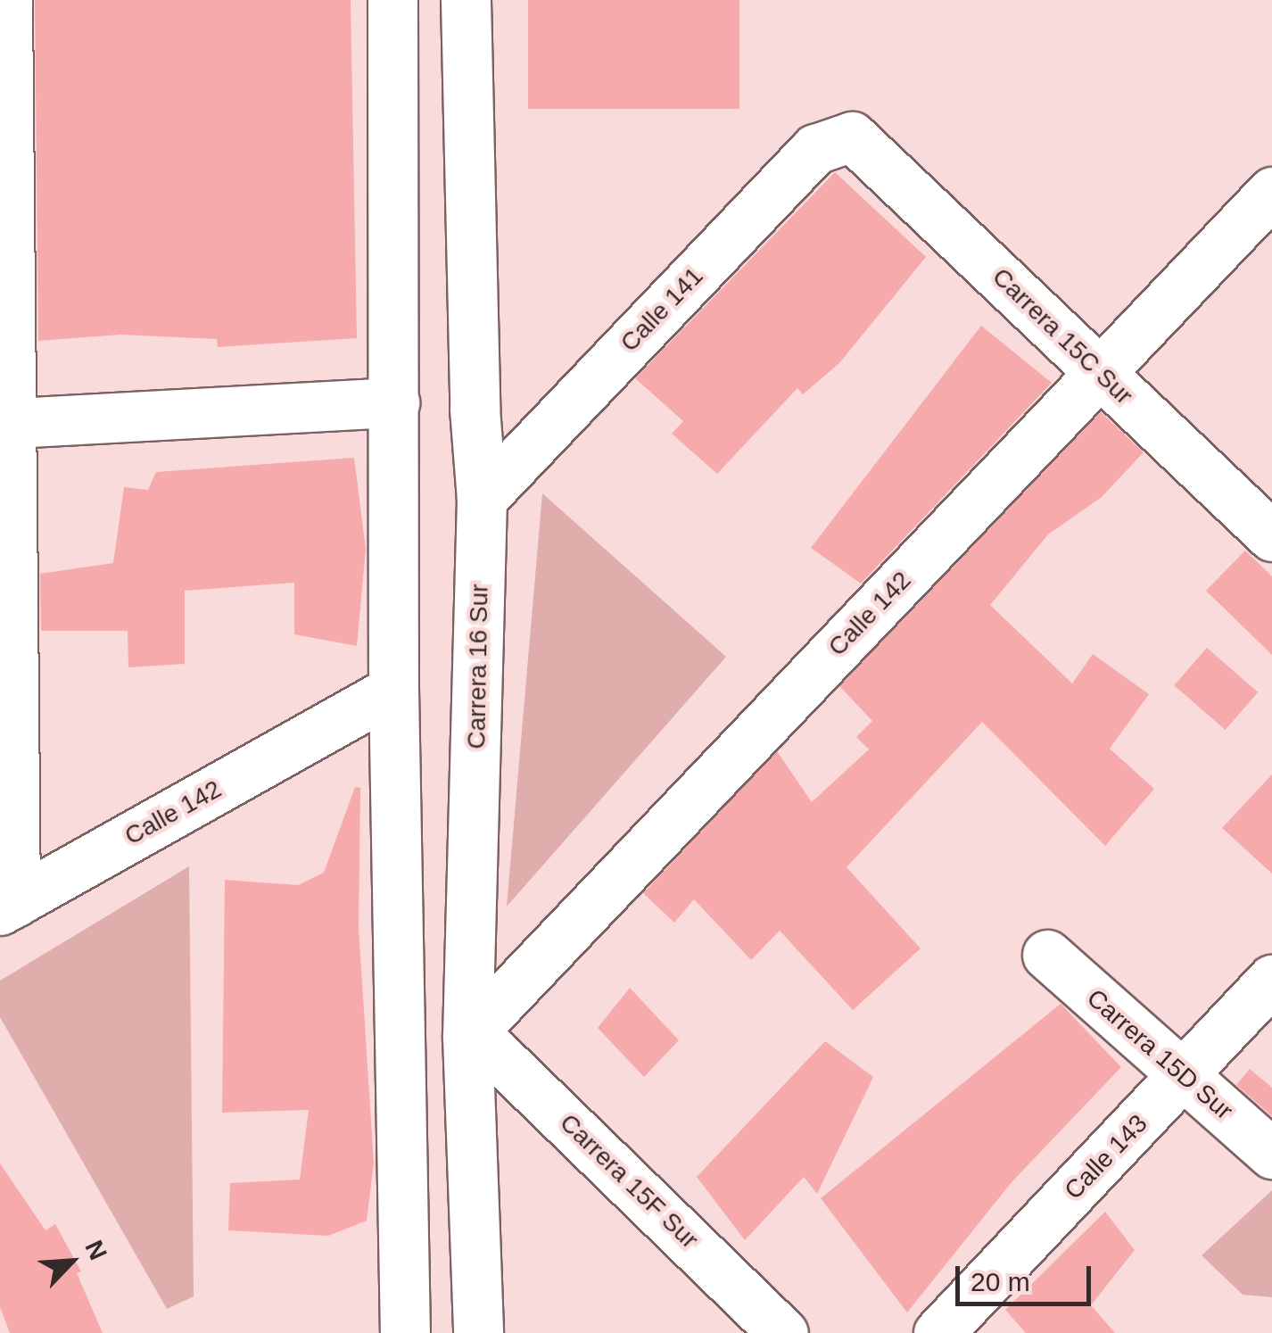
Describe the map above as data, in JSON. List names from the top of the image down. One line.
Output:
{"streets":{"street":["Calle 141","Carrera 15C Sur","Calle 142","Carrera 16 Sur","Carrera 15D Sur","Calle 143","Carrera 15F Sur"]},"crossings":[["Calle 141","Carrera 15C Sur"],["Calle 141","Carrera 16 Sur"],["Carrera 15C Sur","Calle 142"],["Calle 142","Carrera 16 Sur"],["Calle 142","Carrera 15F Sur"],["Carrera 16 Sur","Carrera 15F Sur"],["Carrera 15D Sur","Calle 143"]],"scale_bar":"20 m","north":"top right"}
